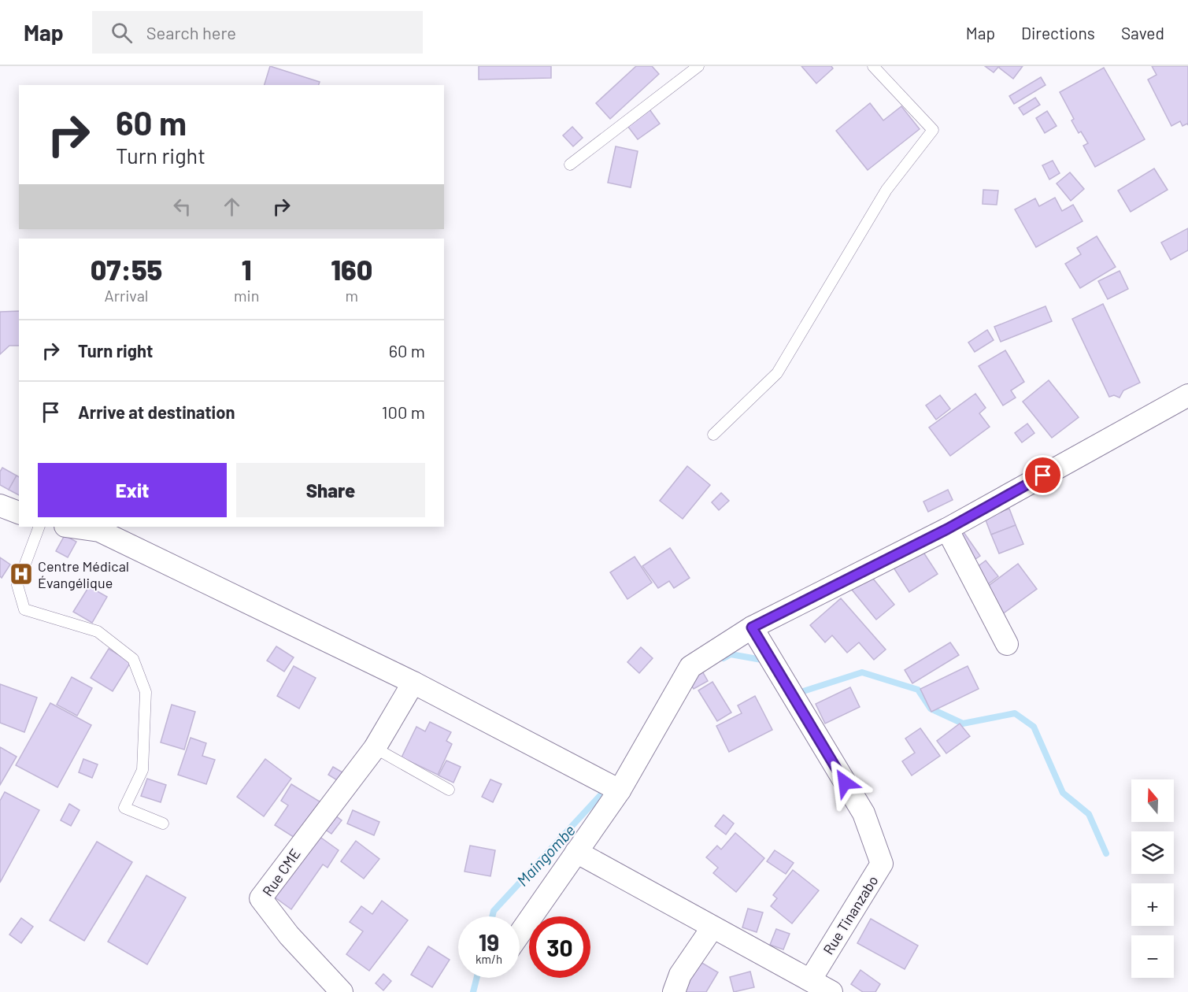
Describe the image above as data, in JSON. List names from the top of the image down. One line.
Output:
{"streets":{"street":["Rue CME","Rue Tinanzabo"]},"water":["Maingombe"],"places":{"hospital":["Centre Médical Évangélique"]},"north":"top","page":{"header":"Map","search":"Search here","nav":["Map","Directions","Saved"],"turn":["60 m","Turn right"],"eta":["07:55","Arrival","1","min","160","m"],"list":[{"name":"Turn right","value":"60 m"},{"name":"Arrive at destination","value":"100 m"}],"buttons":["Exit","Share"],"map_buttons":["+","−"],"speed":"19 km/h","limit":"30"}}
